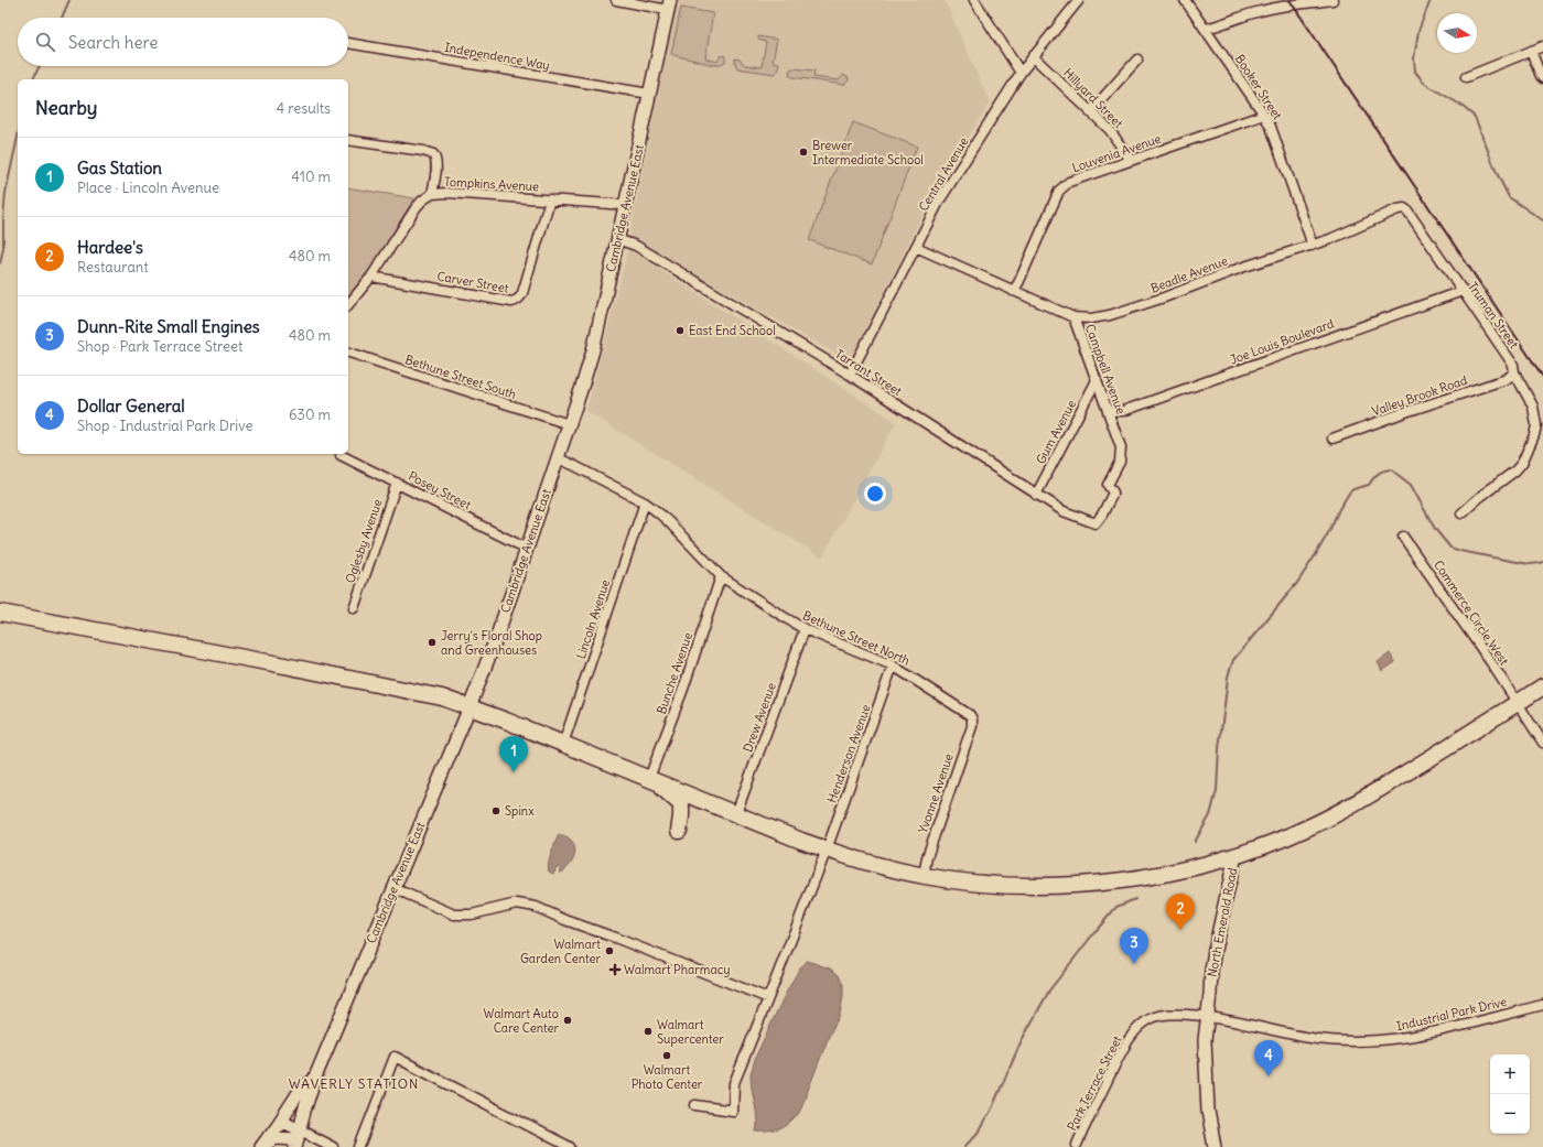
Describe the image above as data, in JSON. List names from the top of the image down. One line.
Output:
{"streets":{"main road":["Cambridge Avenue East","North Emerald Road"],"street":["Independence Way","Booker Street","Hillyard Street","Louvenia Avenue","Central Avenue","Tompkins Avenue","Beadle Avenue","Carver Street","Truman Street","Joe Louis Boulevard","Campbell Avenue","Tarrant Street","Bethune Street South","Valley Brook Road","Gum Avenue","Posey Street","Oglesby Avenue","Commerce Circle West","Lincoln Avenue","Bethune Street North","Bunche Avenue","Drew Avenue","Henderson Avenue","Yvonne Avenue","Industrial Park Drive","Park Terrace Street"]},"crossings":[["Independence Way","Cambridge Avenue East"],["Booker Street","Louvenia Avenue"],["Booker Street","Beadle Avenue"],["Booker Street","Truman Street"],["Hillyard Street","Louvenia Avenue"],["Hillyard Street","Central Avenue"],["Louvenia Avenue","Campbell Avenue"],["Central Avenue","Campbell Avenue"],["Central Avenue","Tarrant Street"],["Tompkins Avenue","Cambridge Avenue East"],["Tompkins Avenue","Carver Street"],["Cambridge Avenue East","Tarrant Street"],["Cambridge Avenue East","Bethune Street South"],["Cambridge Avenue East","Posey Street"],["Cambridge Avenue East","Bethune Street North"],["Beadle Avenue","Truman Street"],["Beadle Avenue","Campbell Avenue"],["Truman Street","Joe Louis Boulevard"],["Truman Street","Valley Brook Road"],["Joe Louis Boulevard","Campbell Avenue"],["Campbell Avenue","Tarrant Street"],["Campbell Avenue","Gum Avenue"],["Tarrant Street","Gum Avenue"],["Posey Street","Oglesby Avenue"],["Lincoln Avenue","Bethune Street North"],["Bethune Street North","Bunche Avenue"],["Bethune Street North","Drew Avenue"],["Bethune Street North","Henderson Avenue"],["Bethune Street North","Yvonne Avenue"],["North Emerald Road","Industrial Park Drive"],["North Emerald Road","Park Terrace Street"],["Industrial Park Drive","Park Terrace Street"]],"districts":["WAVERLY STATION"],"places":{"other":["Brewer Intermediate School","East End School","Jerry's Floral Shop and Greenhouses","Spinx","Walmart Garden Center","Walmart Auto Care Center","Walmart Supercenter","Walmart Photo Center"],"health":["Walmart Pharmacy"]},"north":"right","page":{"search":"Search here","heading":["Nearby","4 results"],"list":[{"mark":"1","name":"Gas Station","note":"Place · Lincoln Avenue","value":"410 m"},{"mark":"2","name":"Hardee's","note":"Restaurant","value":"480 m"},{"mark":"3","name":"Dunn-Rite Small Engines","note":"Shop · Park Terrace Street","value":"480 m"},{"mark":"4","name":"Dollar General","note":"Shop · Industrial Park Drive","value":"630 m"}],"pins":["1","2","3","4"],"map_buttons":["+","−"]}}
